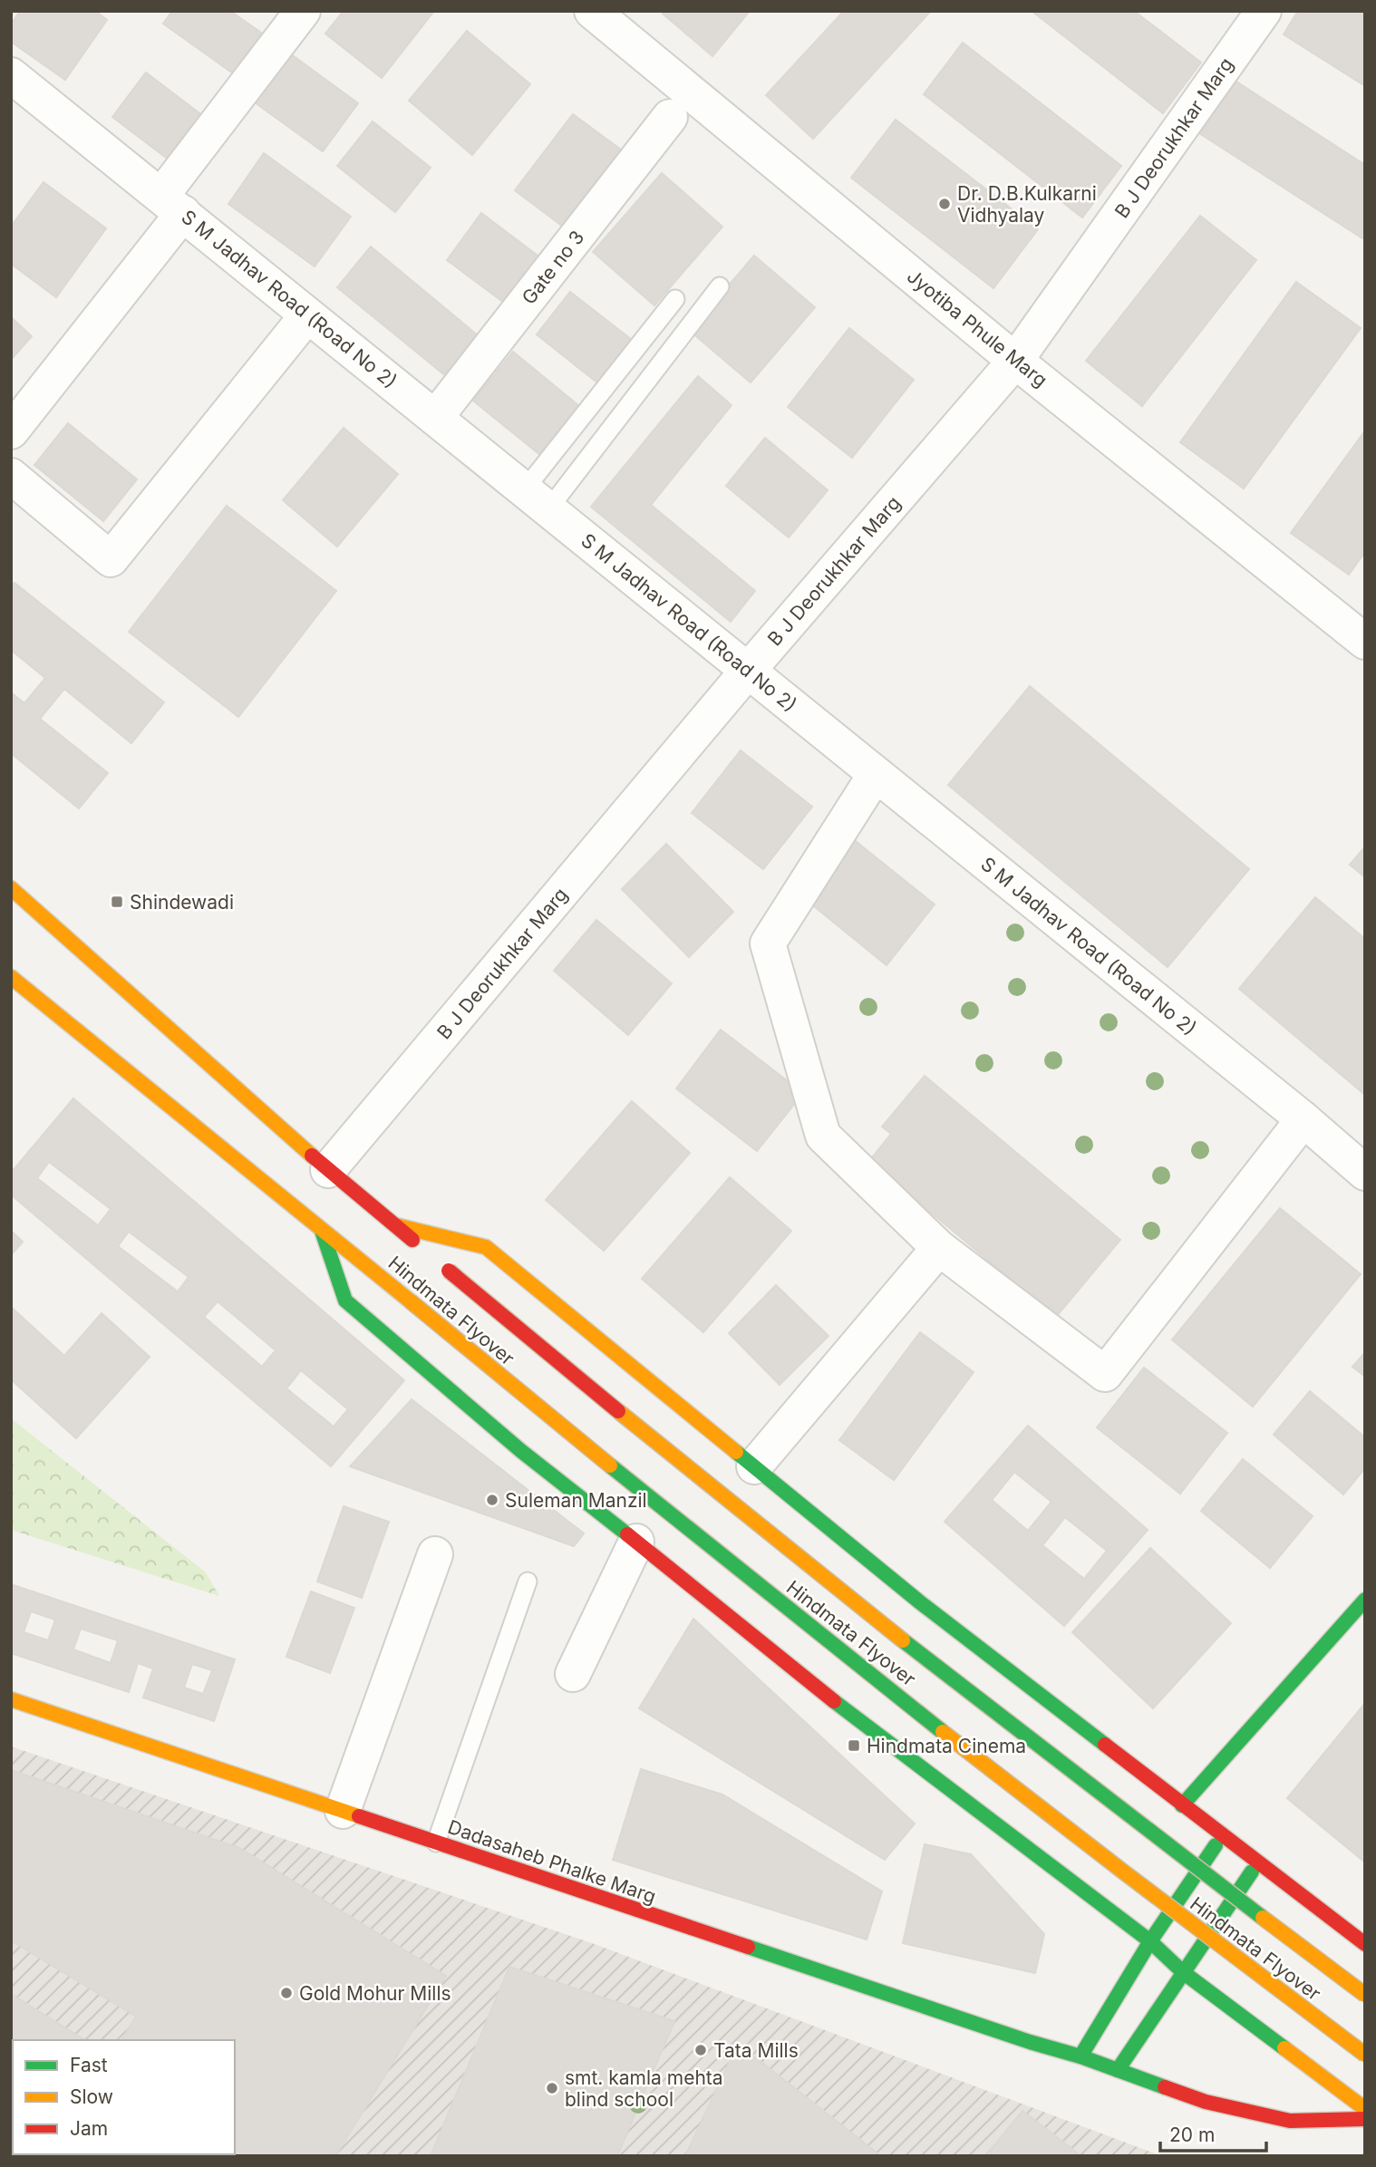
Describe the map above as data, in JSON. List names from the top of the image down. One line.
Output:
{"streets":{"main road":["Hindmata Flyover","Dadasaheb Phalke Marg"],"street":["B J Deorukhkar Marg","Gate no 3","S M Jadhav Road (Road No 2)","Jyotiba Phule Marg"]},"crossings":[["B J Deorukhkar Marg","S M Jadhav Road (Road No 2)"],["B J Deorukhkar Marg","Jyotiba Phule Marg"],["B J Deorukhkar Marg","Hindmata Flyover"],["Gate no 3","S M Jadhav Road (Road No 2)"]],"places":{"other":["Dr. D.B.Kulkarni Vidhyalay","Suleman Manzil","Gold Mohur Mills","Tata Mills","smt. kamla mehta blind school"],"transit":["Shindewadi","Hindmata Cinema"]},"legend":["Fast","Slow","Jam"],"scale_bar":"20 m"}
